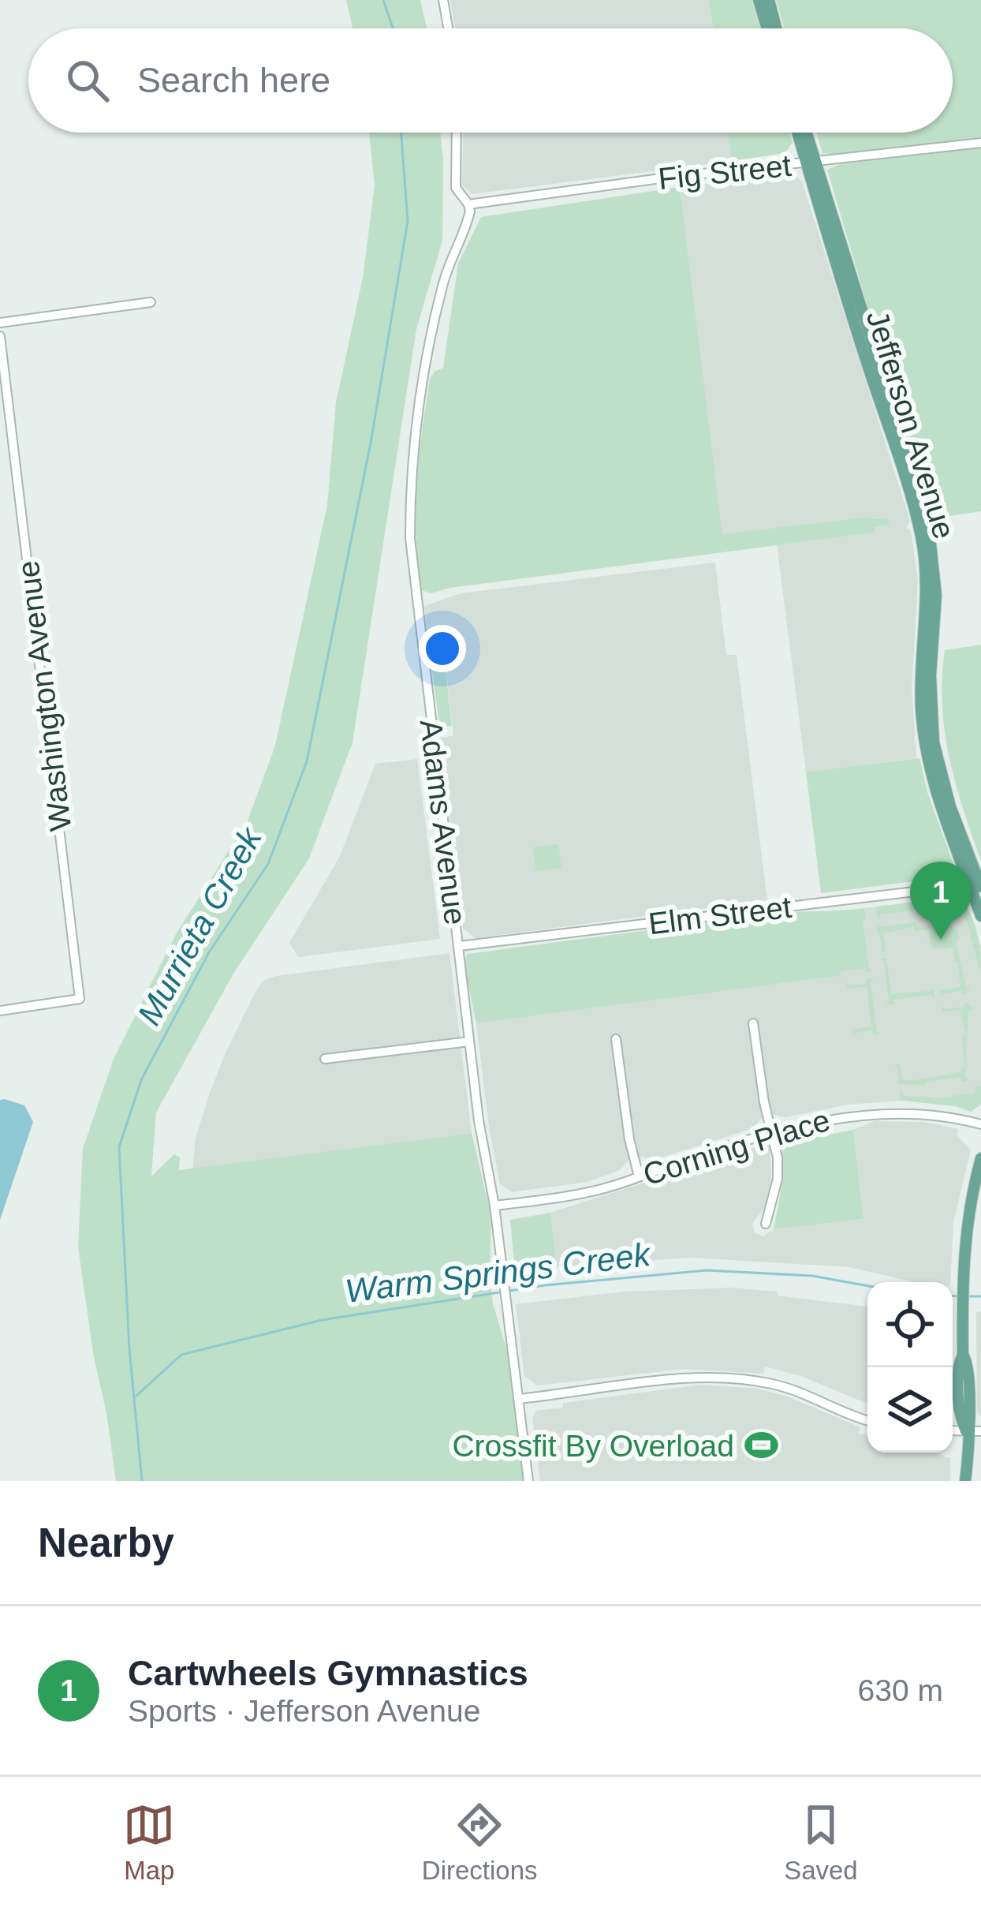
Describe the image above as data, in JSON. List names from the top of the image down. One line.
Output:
{"streets":{"main road":["Jefferson Avenue"],"street":["Fig Street","Washington Avenue","Adams Avenue","Elm Street","Corning Place"]},"crossings":[["Fig Street","Jefferson Avenue"],["Fig Street","Adams Avenue"],["Jefferson Avenue","Elm Street"],["Adams Avenue","Elm Street"],["Adams Avenue","Corning Place"]],"water":["Murrieta Creek","Warm Springs Creek"],"places":{"sports":["Crossfit By Overload"]},"page":{"search":"Search here","pins":"1","heading":"Nearby","list":[{"mark":"1","name":"Cartwheels Gymnastics","note":"Sports · Jefferson Avenue","value":"630 m"}],"nav":["Map","Directions","Saved"]}}
